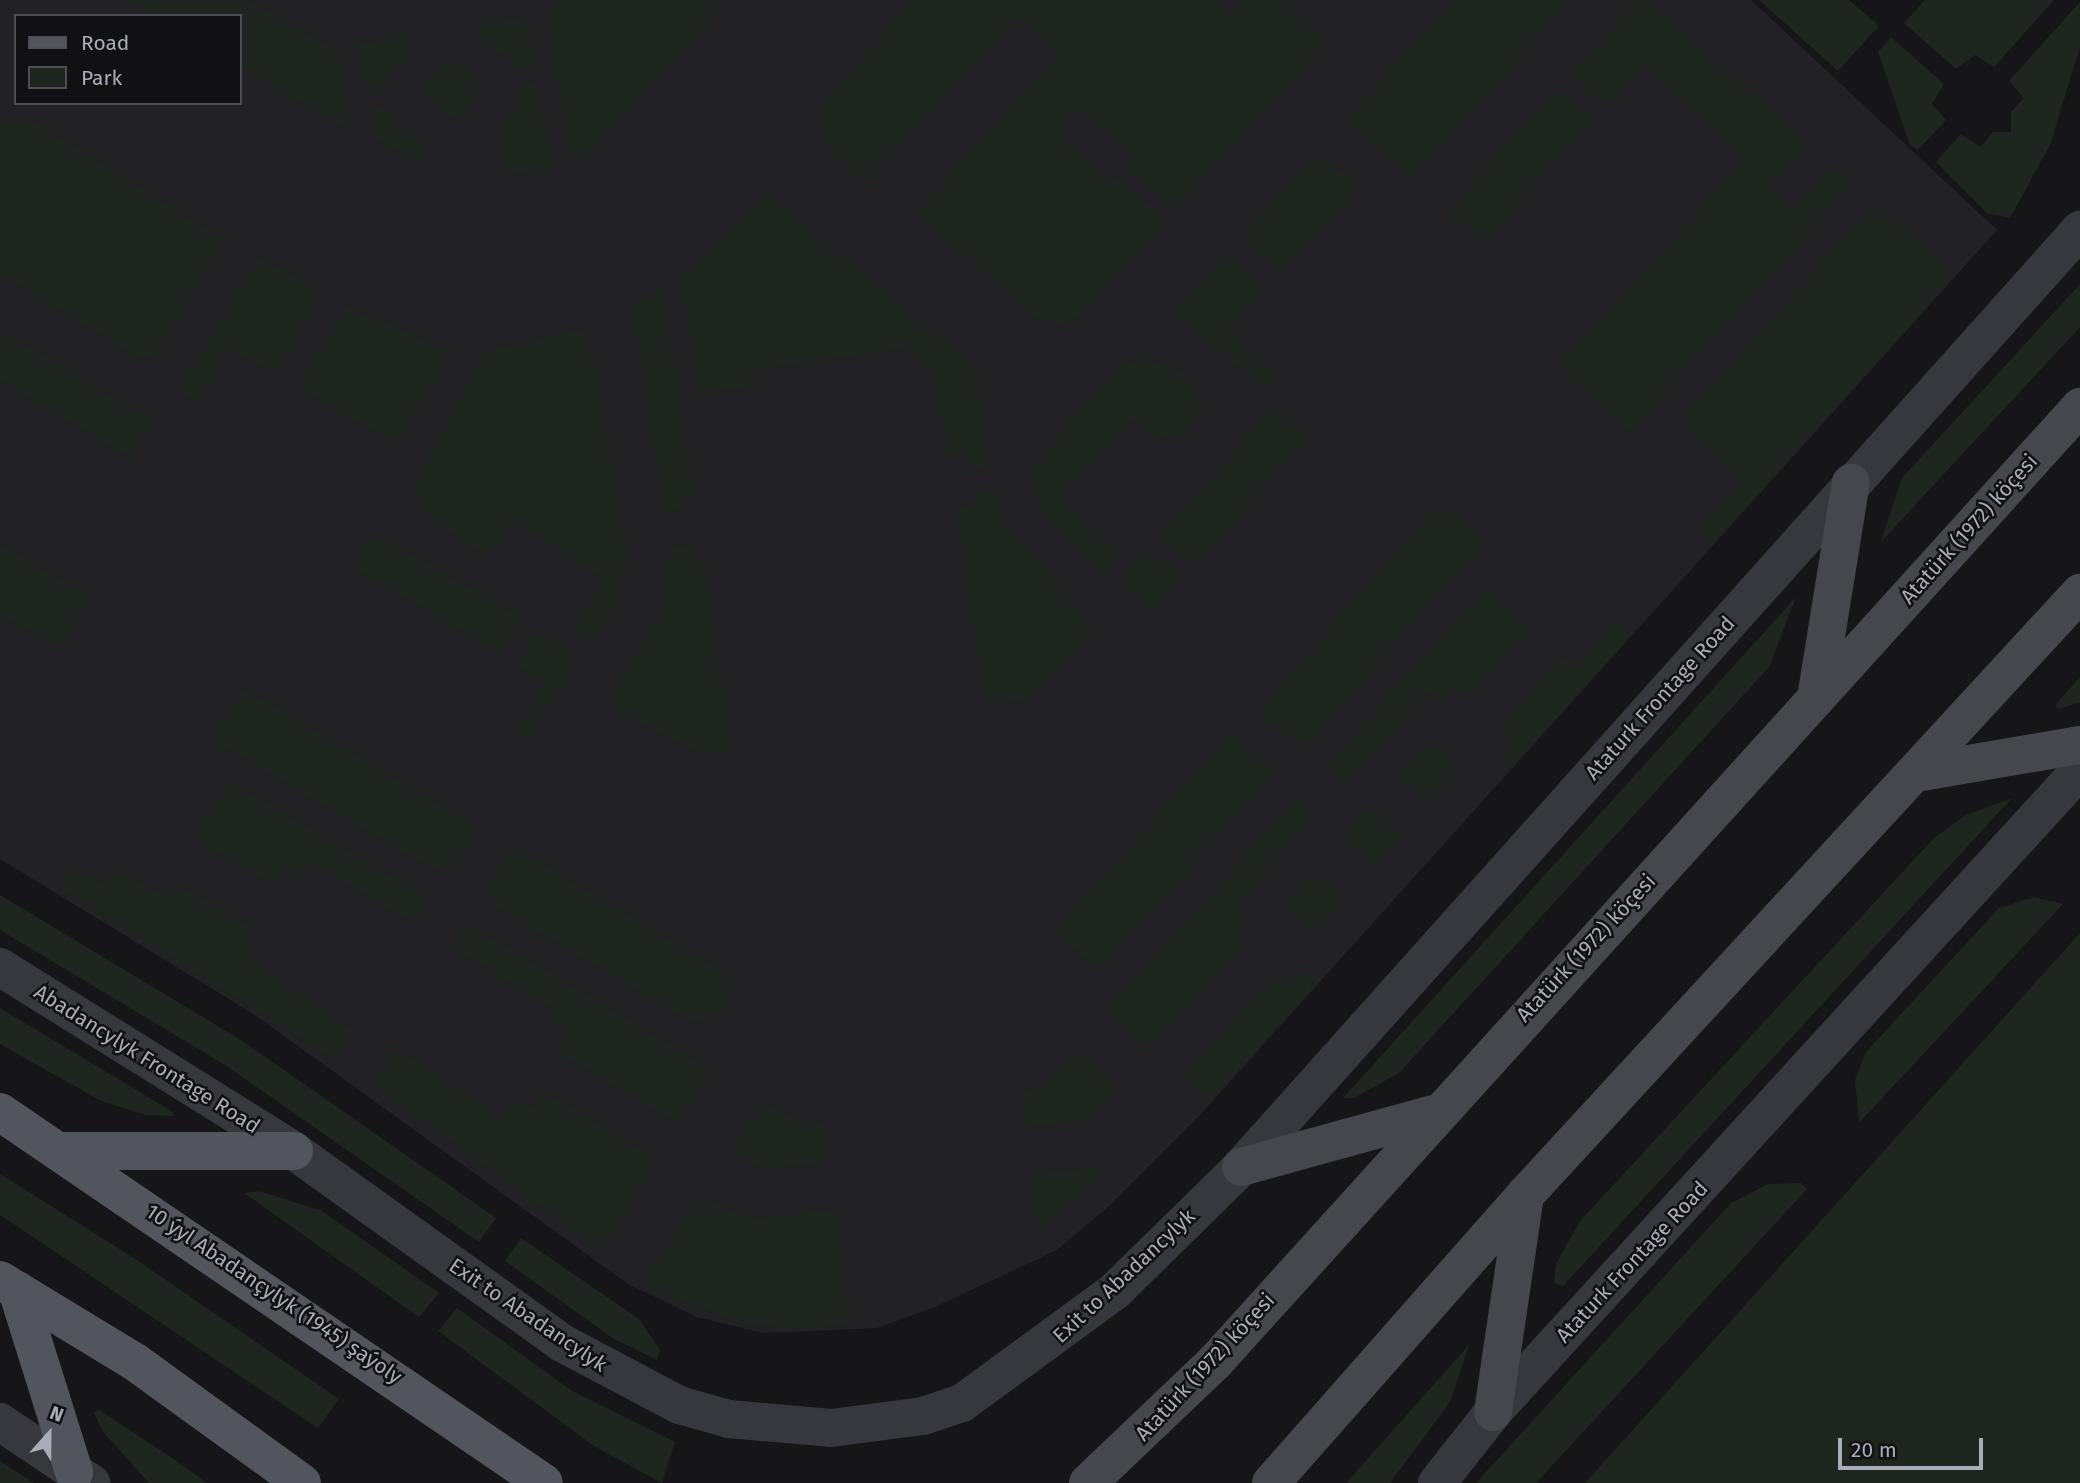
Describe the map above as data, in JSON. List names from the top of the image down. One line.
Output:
{"streets":{"main road":["Atatürk (1972) köçesi","10 ýyl Abadançylyk (1945) şaýoly"],"street":["Ataturk Frontage Road","Abadancylyk Frontage Road","Exit to Abadancylyk"]},"crossings":[["Ataturk Frontage Road","Exit to Abadancylyk"],["Abadancylyk Frontage Road","Exit to Abadancylyk"]],"legend":["Road","Park"],"scale_bar":"20 m","north":"top"}
